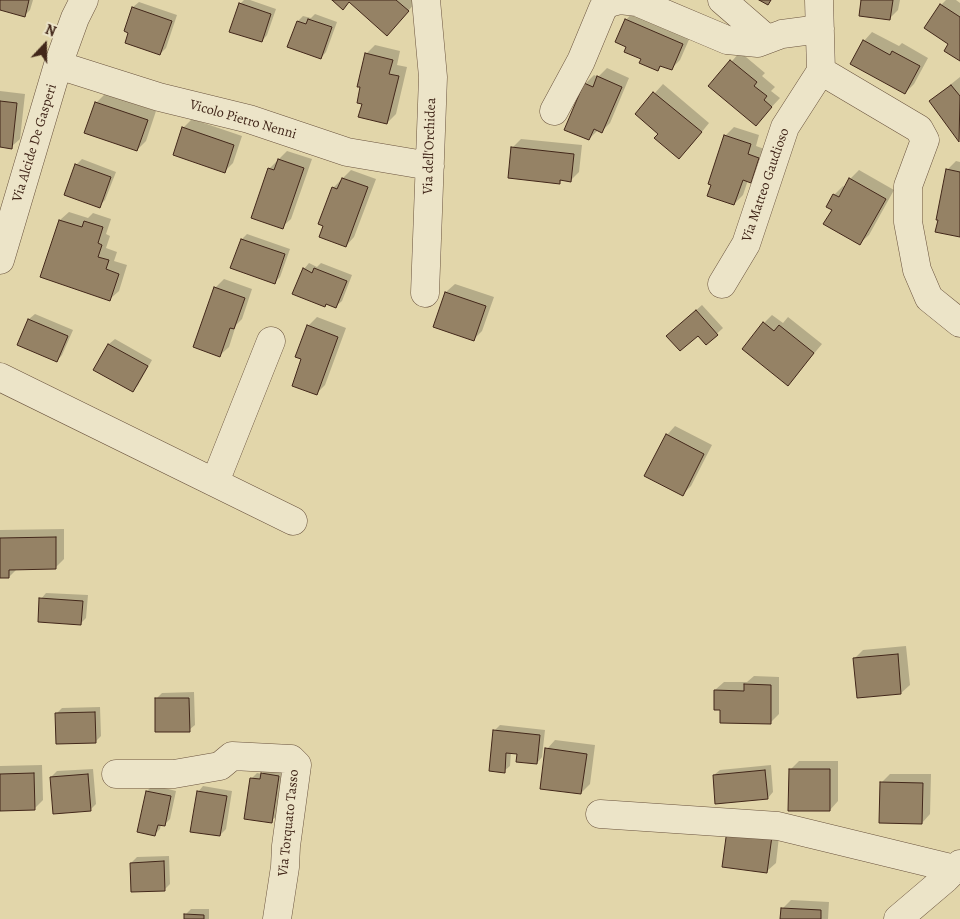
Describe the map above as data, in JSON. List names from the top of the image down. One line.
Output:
{"streets":{"street":["Vicolo Pietro Nenni","Via Alcide De Gasperi","Via dell'Orchidea","Via Matteo Gaudioso","Via Torquato Tasso"]},"crossings":[["Vicolo Pietro Nenni","Via Alcide De Gasperi"],["Vicolo Pietro Nenni","Via dell'Orchidea"]],"north":"top"}
